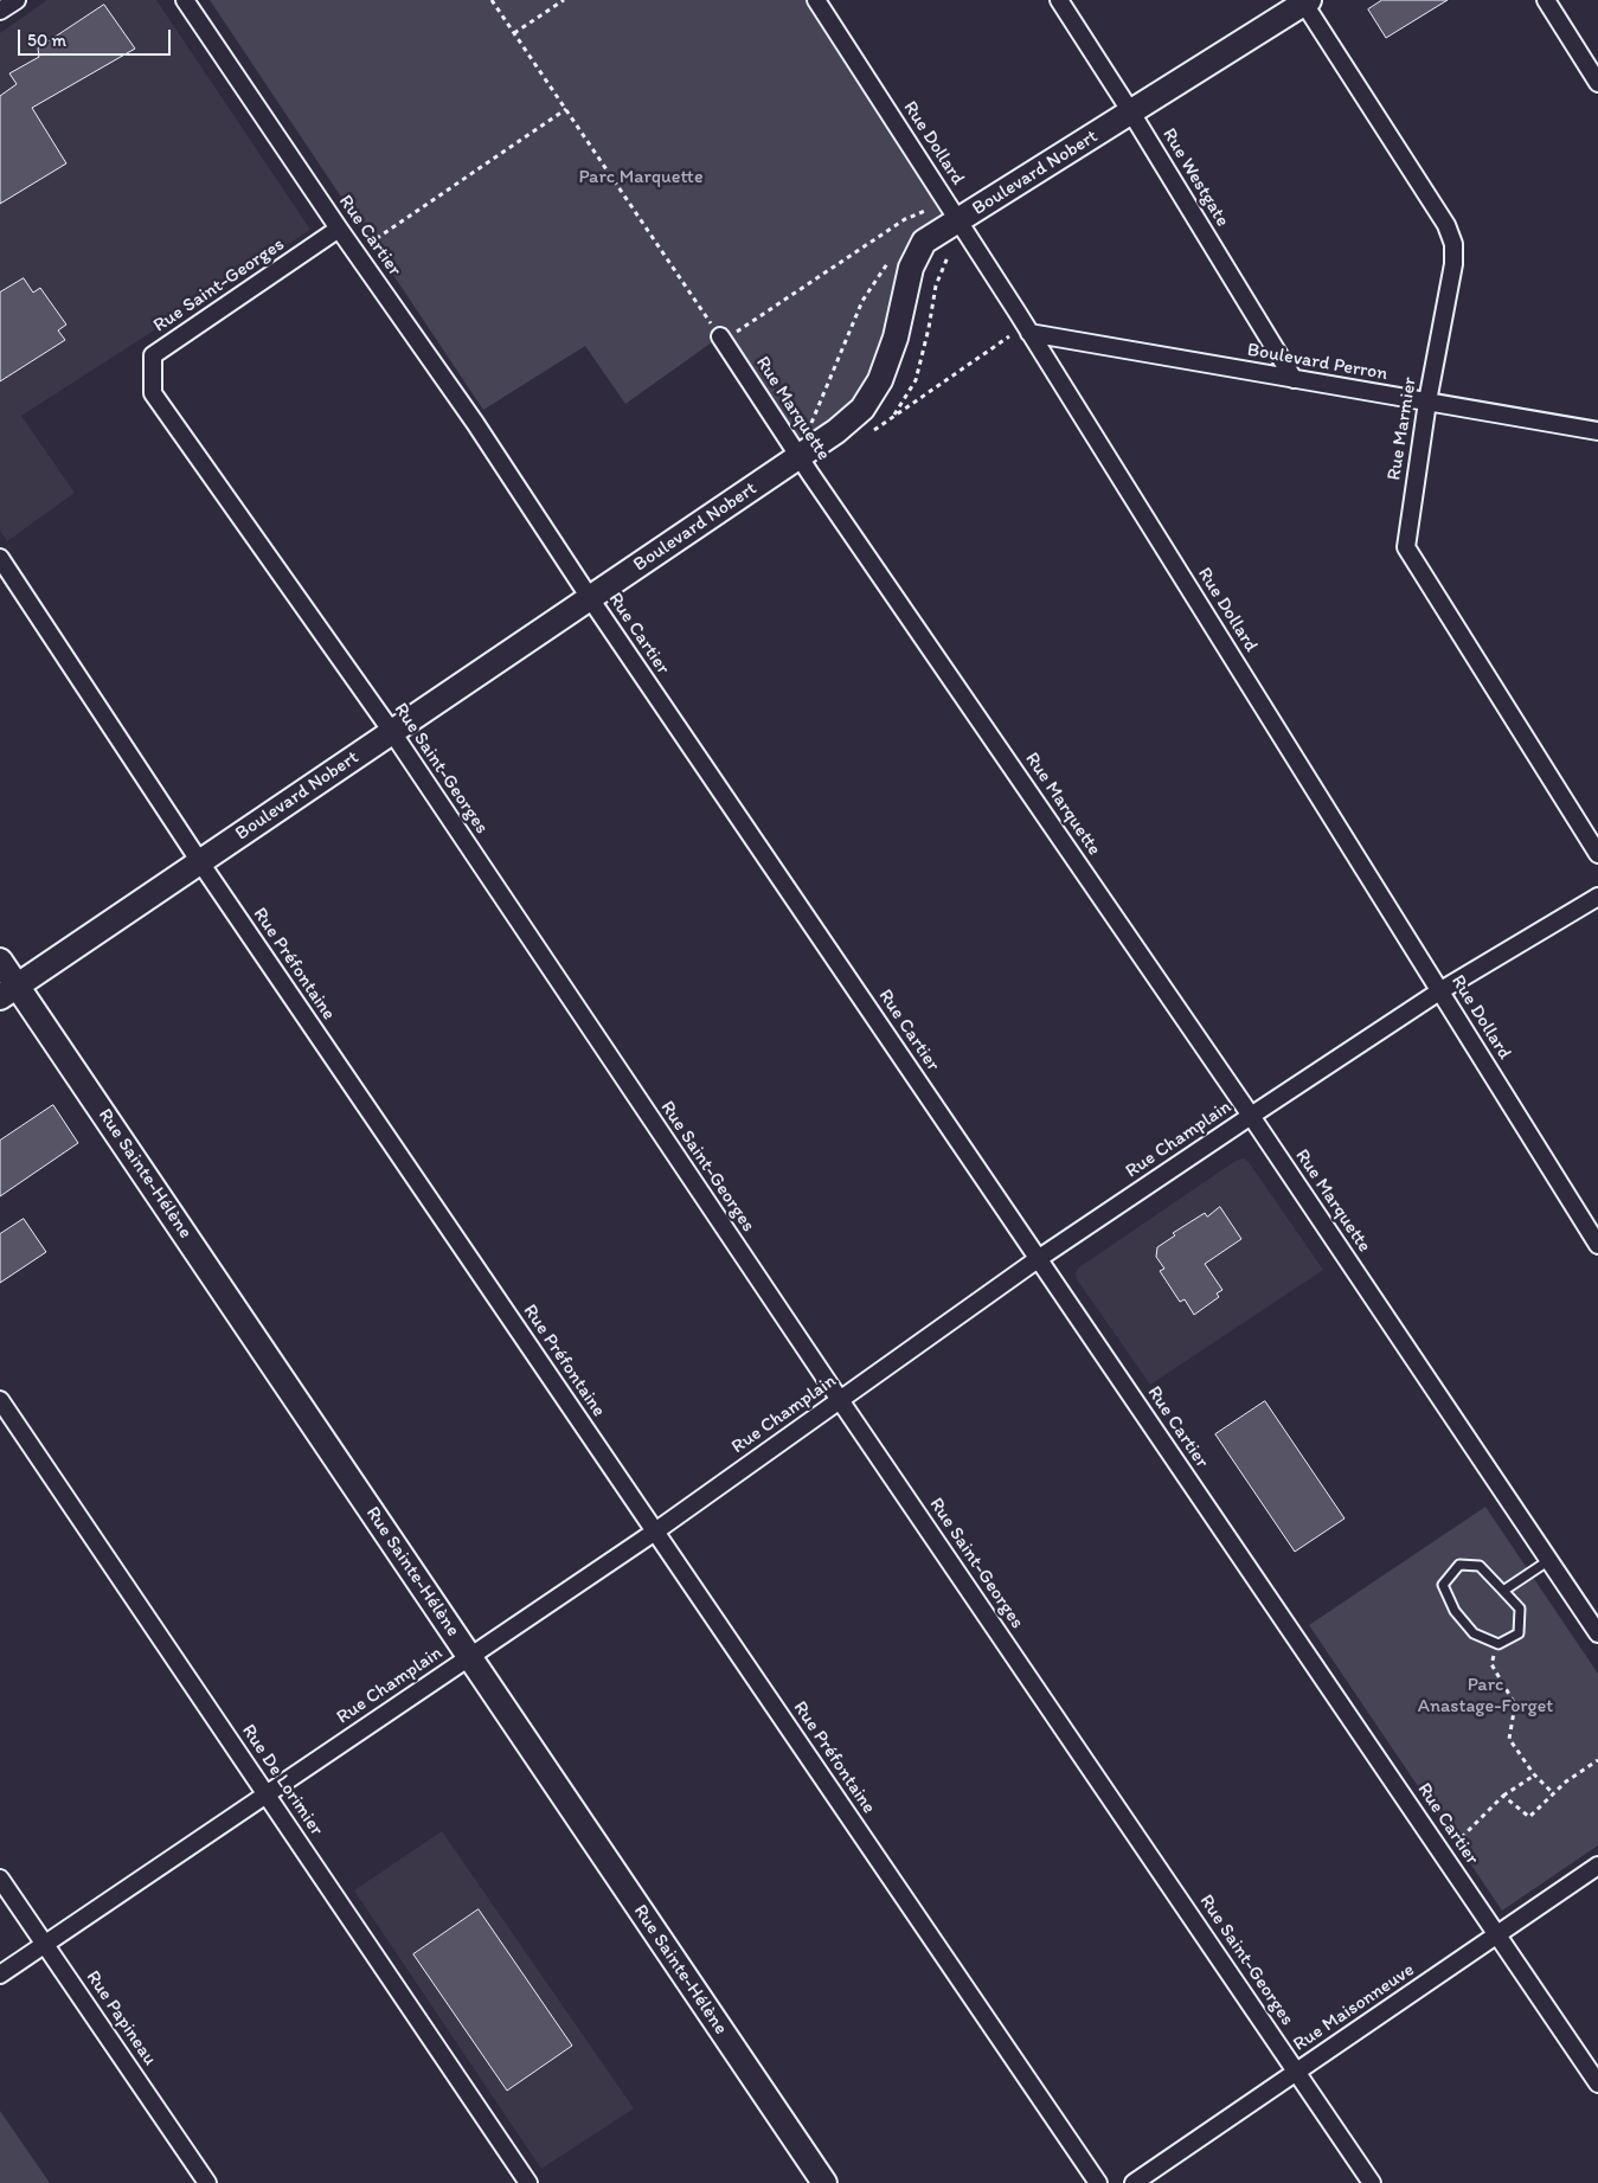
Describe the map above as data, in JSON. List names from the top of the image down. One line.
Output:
{"streets":{"street":["Rue Dollard","Boulevard Nobert","Rue Westgate","Rue Cartier","Rue Saint-Georges","Boulevard Perron","Rue Marquette","Rue Marmier","Rue Préfontaine","Rue Champlain","Rue Sainte-Hélène","Rue De Lorimier","Rue Maisonneuve","Rue Papineau"]},"crossings":[["Rue Dollard","Boulevard Nobert"],["Rue Dollard","Boulevard Perron"],["Rue Dollard","Rue Champlain"],["Boulevard Nobert","Rue Westgate"],["Boulevard Nobert","Rue Cartier"],["Boulevard Nobert","Rue Saint-Georges"],["Boulevard Nobert","Rue Marquette"],["Boulevard Nobert","Rue Marmier"],["Boulevard Nobert","Rue Préfontaine"],["Boulevard Nobert","Rue Sainte-Hélène"],["Rue Westgate","Boulevard Perron"],["Rue Cartier","Rue Saint-Georges"],["Rue Cartier","Rue Champlain"],["Rue Cartier","Rue Maisonneuve"],["Rue Saint-Georges","Rue Champlain"],["Rue Saint-Georges","Rue Maisonneuve"],["Boulevard Perron","Rue Marmier"],["Rue Marquette","Rue Champlain"],["Rue Préfontaine","Rue Champlain"],["Rue Champlain","Rue Sainte-Hélène"],["Rue Champlain","Rue De Lorimier"],["Rue Champlain","Rue Papineau"]],"parks":["Parc Marquette","Parc Anastage-Forget"],"scale_bar":"50 m"}
